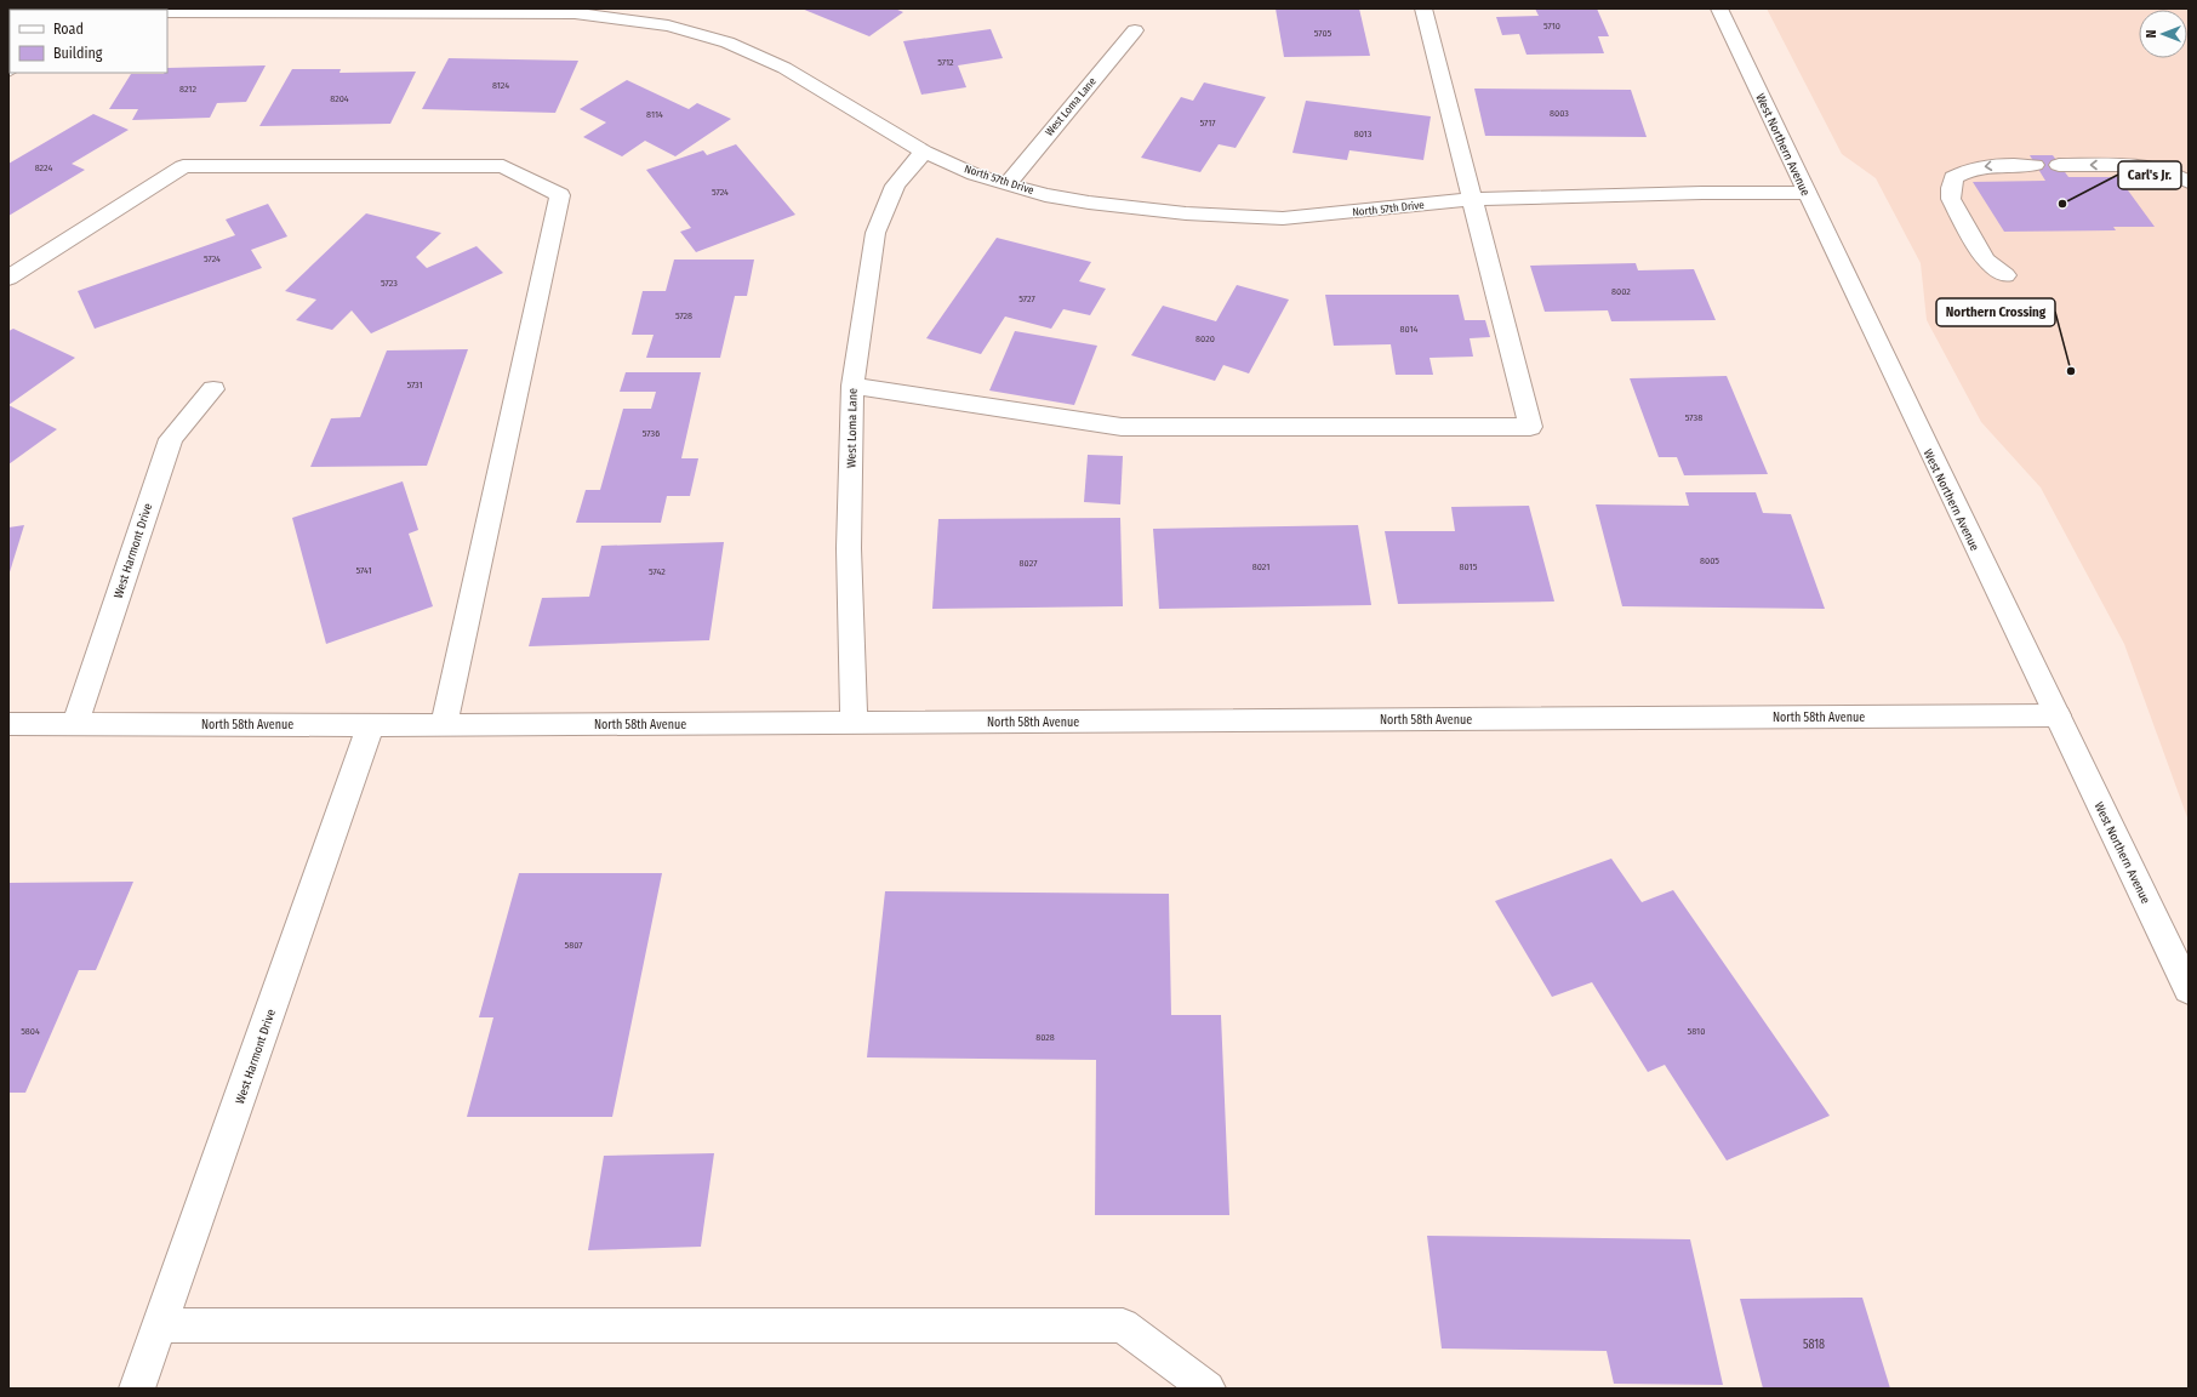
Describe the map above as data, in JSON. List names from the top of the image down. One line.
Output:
{"streets":{"street":["West Loma Lane","West Northern Avenue","North 57th Drive","West Harmont Drive","North 58th Avenue"]},"crossings":[["West Loma Lane","North 57th Drive"],["West Loma Lane","North 58th Avenue"],["West Northern Avenue","North 57th Drive"],["West Northern Avenue","North 58th Avenue"],["West Harmont Drive","North 58th Avenue"]],"places":["Carl's Jr.","Northern Crossing"],"house_numbers":["5710","5705","5712","8124","8212","8204","8003","8114","5717","8013","8224","5724","5724","5723","8002","5727","5728","8014","8020","5731","5738","5736","8005","8027","8021","8015","5741","5742","5807","5804","5810","8028","5818"],"legend":["Road","Building"],"north":"left"}
